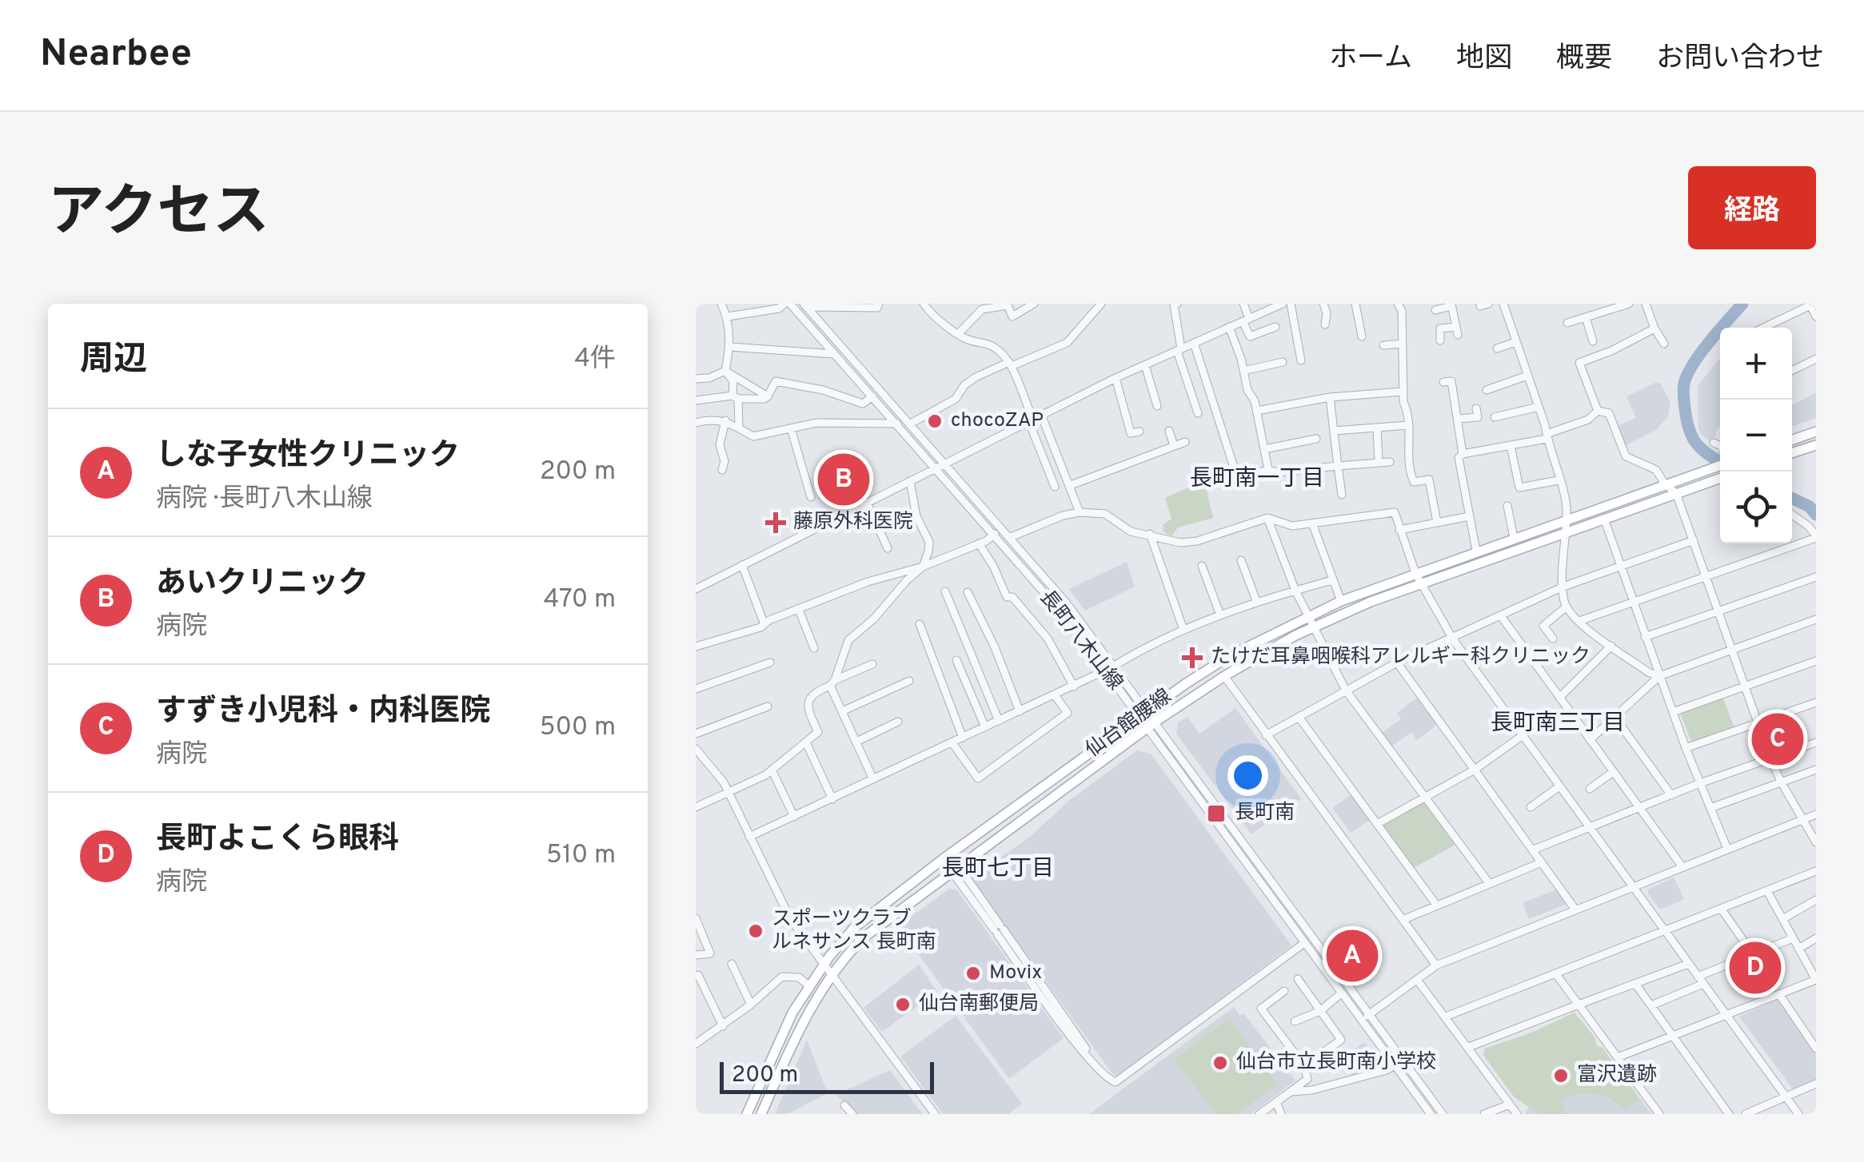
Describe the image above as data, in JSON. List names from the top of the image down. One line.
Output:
{"streets":{"main road":["仙台館腰線"],"street":["長町八木山線"]},"districts":["長町南一丁目","長町南三丁目","長町七丁目"],"places":{"other":["chocoZAP","スポーツクラブ ルネサンス 長町南","Movix","仙台南郵便局","仙台市立長町南小学校","富沢遺跡"],"health":["藤原外科医院","たけだ耳鼻咽喉科アレルギー科クリニック"],"transit":["長町南"]},"scale_bar":"200 m","page":{"header":"Nearbee","nav":["ホーム","地図","概要","お問い合わせ"],"title":"アクセス","buttons":"経路","heading":["周辺","4件"],"map_buttons":["+","−"],"list":[{"mark":"A","name":"しな子女性クリニック","note":"病院 · 長町八木山線","value":"200 m"},{"mark":"B","name":"あいクリニック","note":"病院","value":"470 m"},{"mark":"C","name":"すずき小児科・内科医院","note":"病院","value":"500 m"},{"mark":"D","name":"長町よこくら眼科","note":"病院","value":"510 m"}],"pins":["B","C","A","D"],"scale":"200 m"}}
